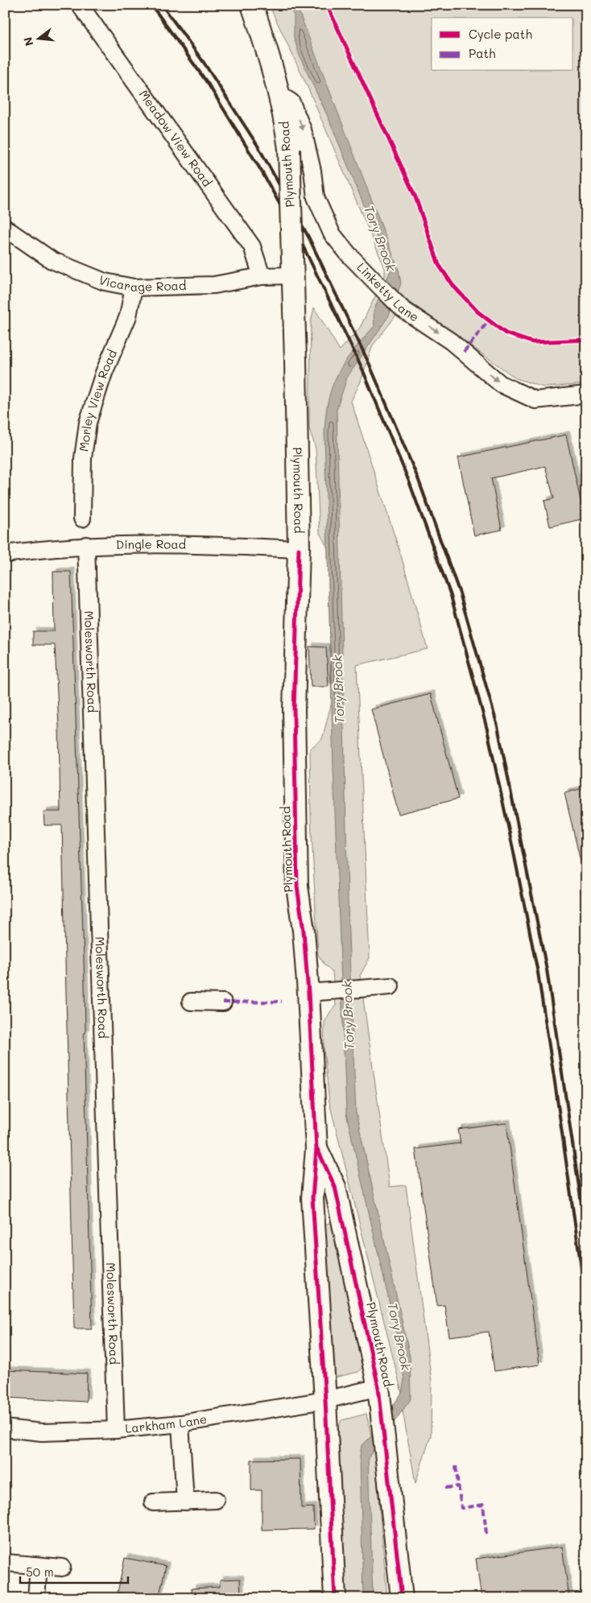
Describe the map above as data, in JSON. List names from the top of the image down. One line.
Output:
{"streets":{"main road":["Plymouth Road"],"street":["Meadow View Road","Vicarage Road","Linketty Lane","Morley View Road","Dingle Road","Molesworth Road","Larkham Lane"]},"crossings":[["Meadow View Road","Vicarage Road"],["Plymouth Road","Vicarage Road"],["Plymouth Road","Linketty Lane"],["Plymouth Road","Dingle Road"],["Plymouth Road","Larkham Lane"],["Vicarage Road","Morley View Road"],["Dingle Road","Molesworth Road"],["Molesworth Road","Larkham Lane"]],"one_way":["Linketty Lane"],"water":["Tory Brook"],"legend":["Cycle path","Path"],"scale_bar":"50 m","north":"left"}
